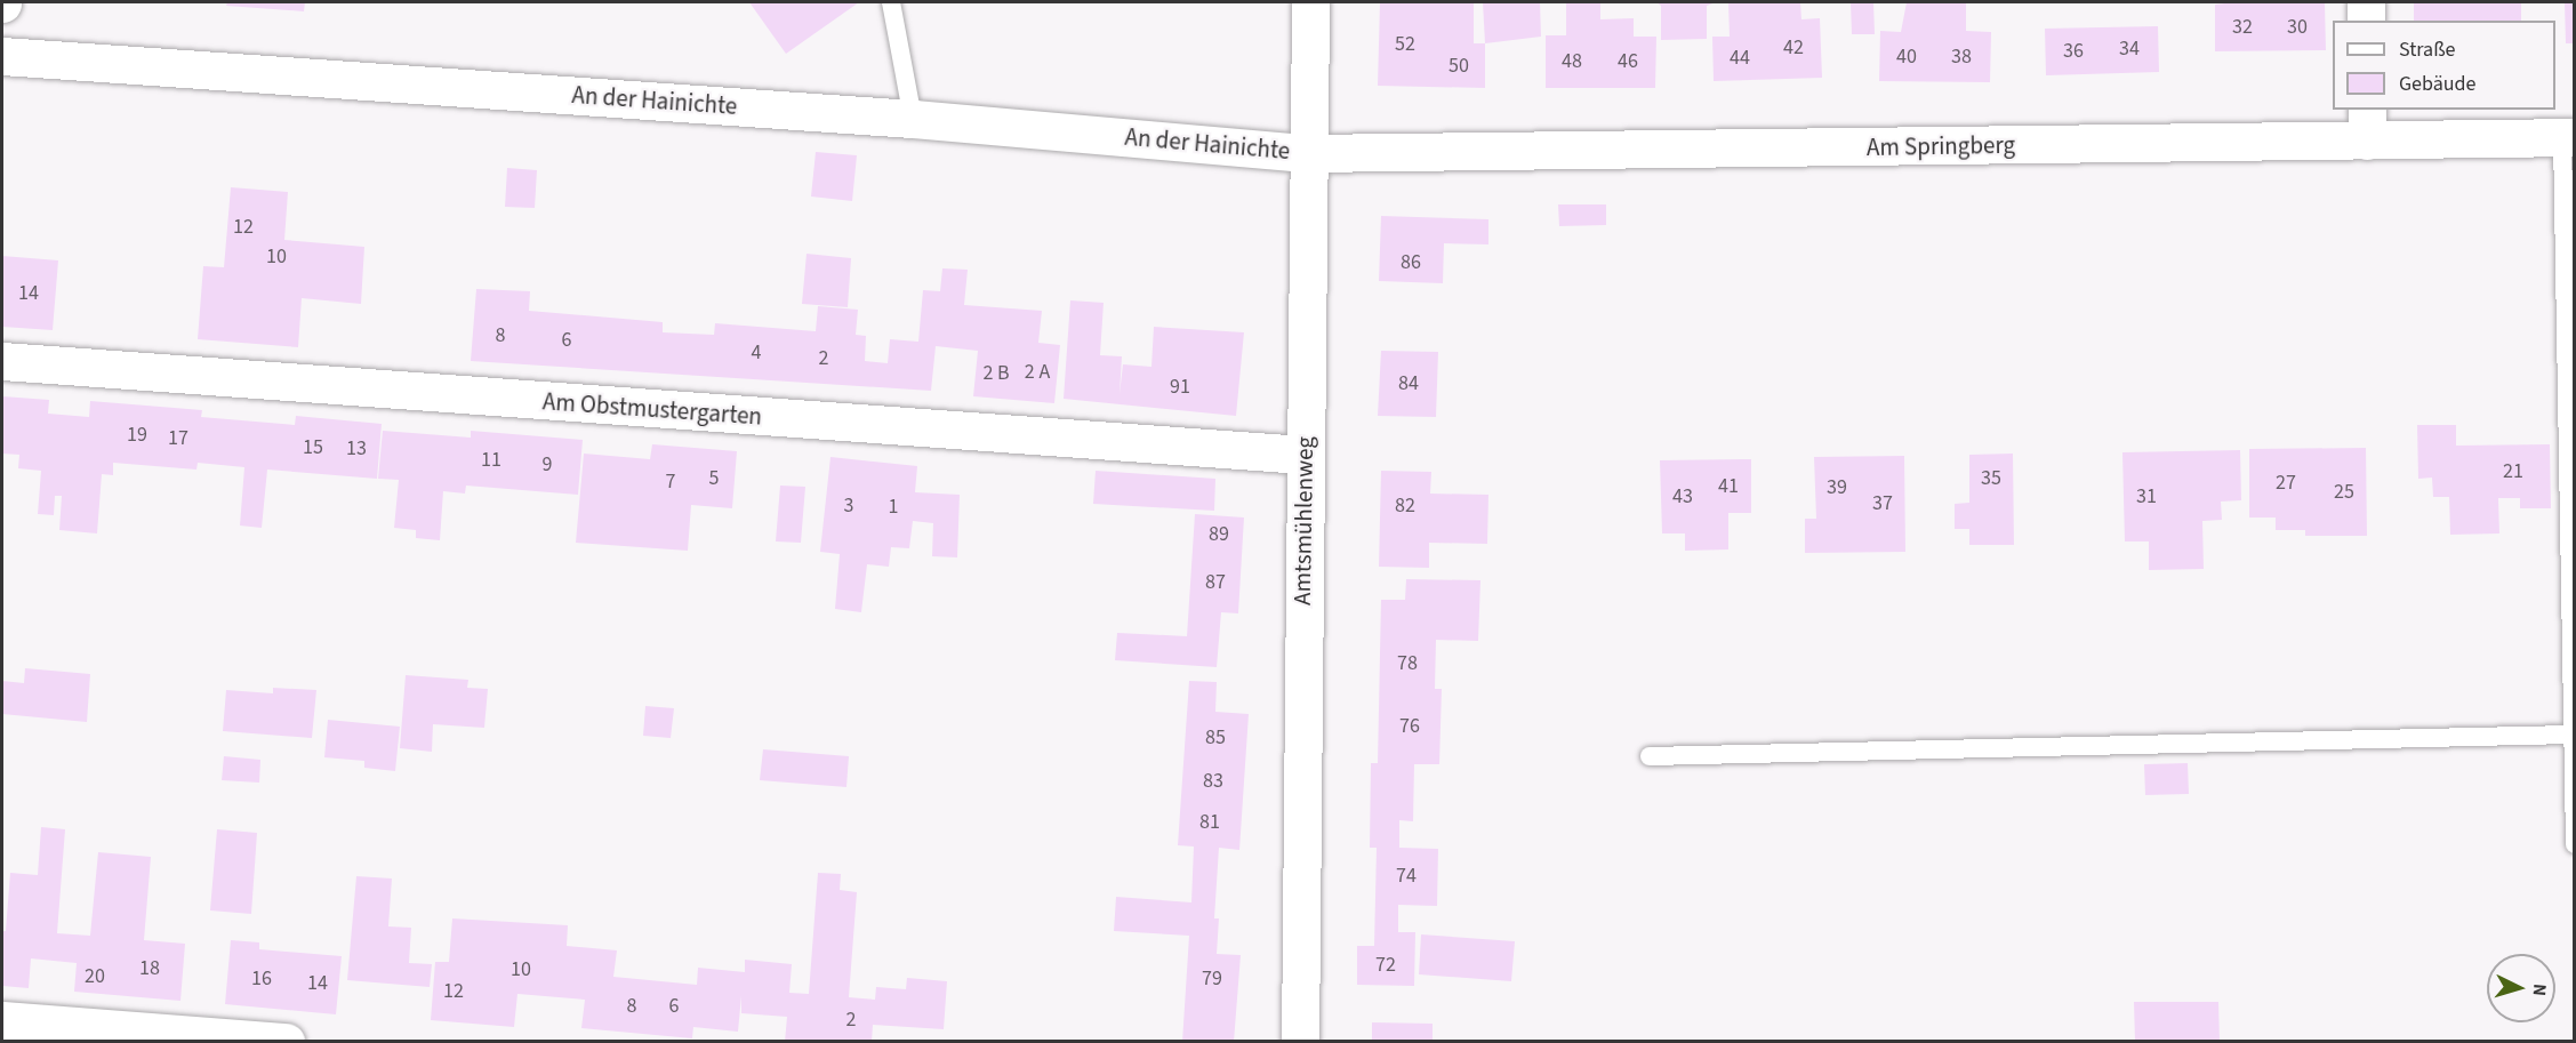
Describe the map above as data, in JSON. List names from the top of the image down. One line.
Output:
{"streets":{"street":["An der Hainichte","Am Springberg","Am Obstmustergarten","Amtsmühlenweg"]},"crossings":[["An der Hainichte","Am Springberg"],["An der Hainichte","Amtsmühlenweg"],["Am Springberg","Amtsmühlenweg"],["Am Obstmustergarten","Amtsmühlenweg"]],"house_numbers":["32","30","52","42","34","36","40","38","44","48","46","50","12","10","86","14","8","6","4","2","2 A","2 B","84","91","19","17","15","13","11","9","21","5","35","7","27","41","39","25","43","31","37","3","82","1","89","87","78","76","85","83","81","74","72","18","10","20","16","79","14","12","8","6","2"],"legend":["Straße","Gebäude"],"north":"right"}
